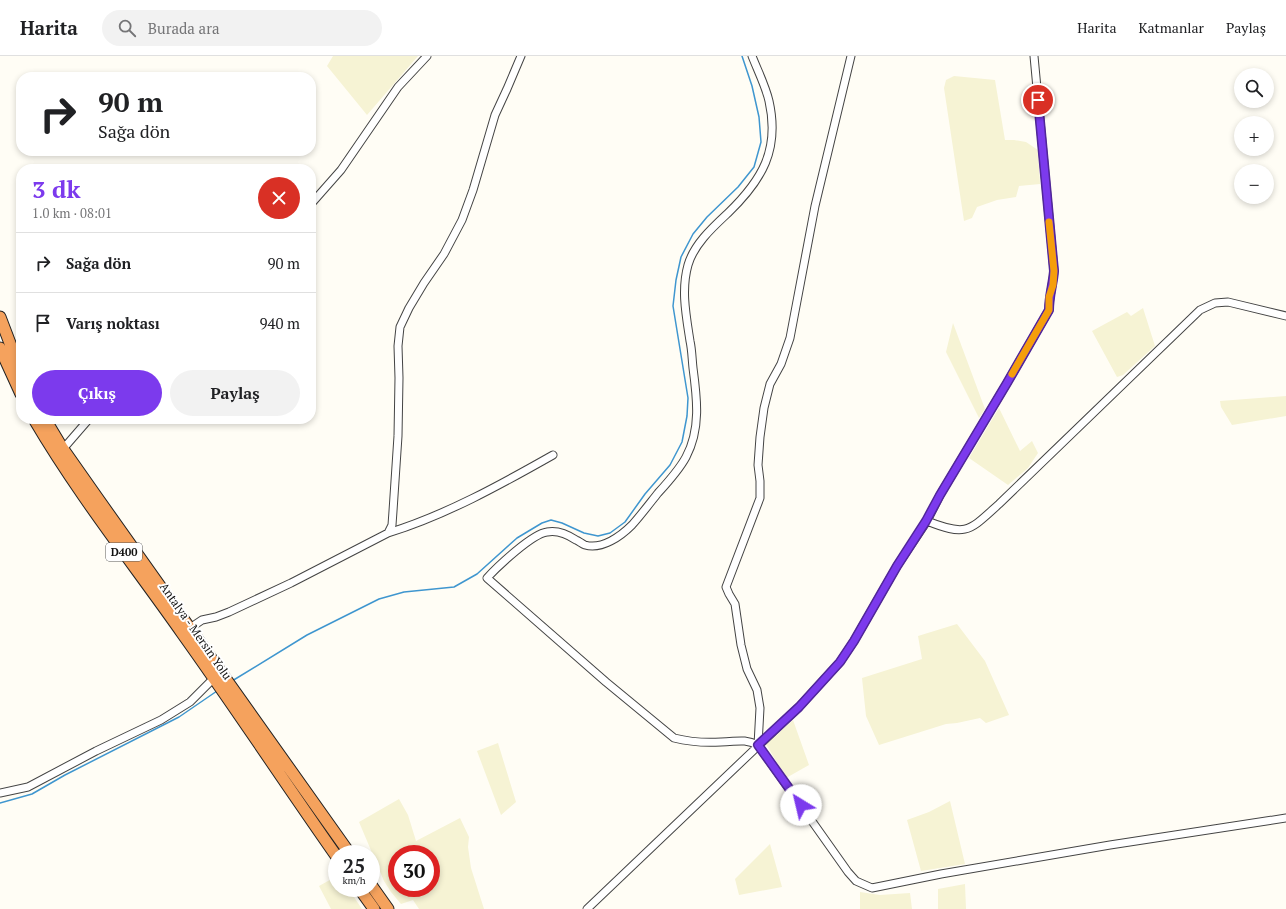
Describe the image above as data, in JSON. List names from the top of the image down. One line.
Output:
{"streets":{"highway":["D400","Antalya - Mersin Yolu"]},"page":{"header":"Harita","search":"Burada ara","nav":["Harita","Katmanlar","Paylaş"],"map_buttons":["+","−"],"turn":["90 m","Sağa dön"],"heading":["3 dk","1.0 km · 08:01"],"list":[{"name":"Sağa dön","value":"90 m"},{"name":"Varış noktası","value":"940 m"}],"buttons":["Çıkış","Paylaş"],"speed":"25 km/h","limit":"30"}}
